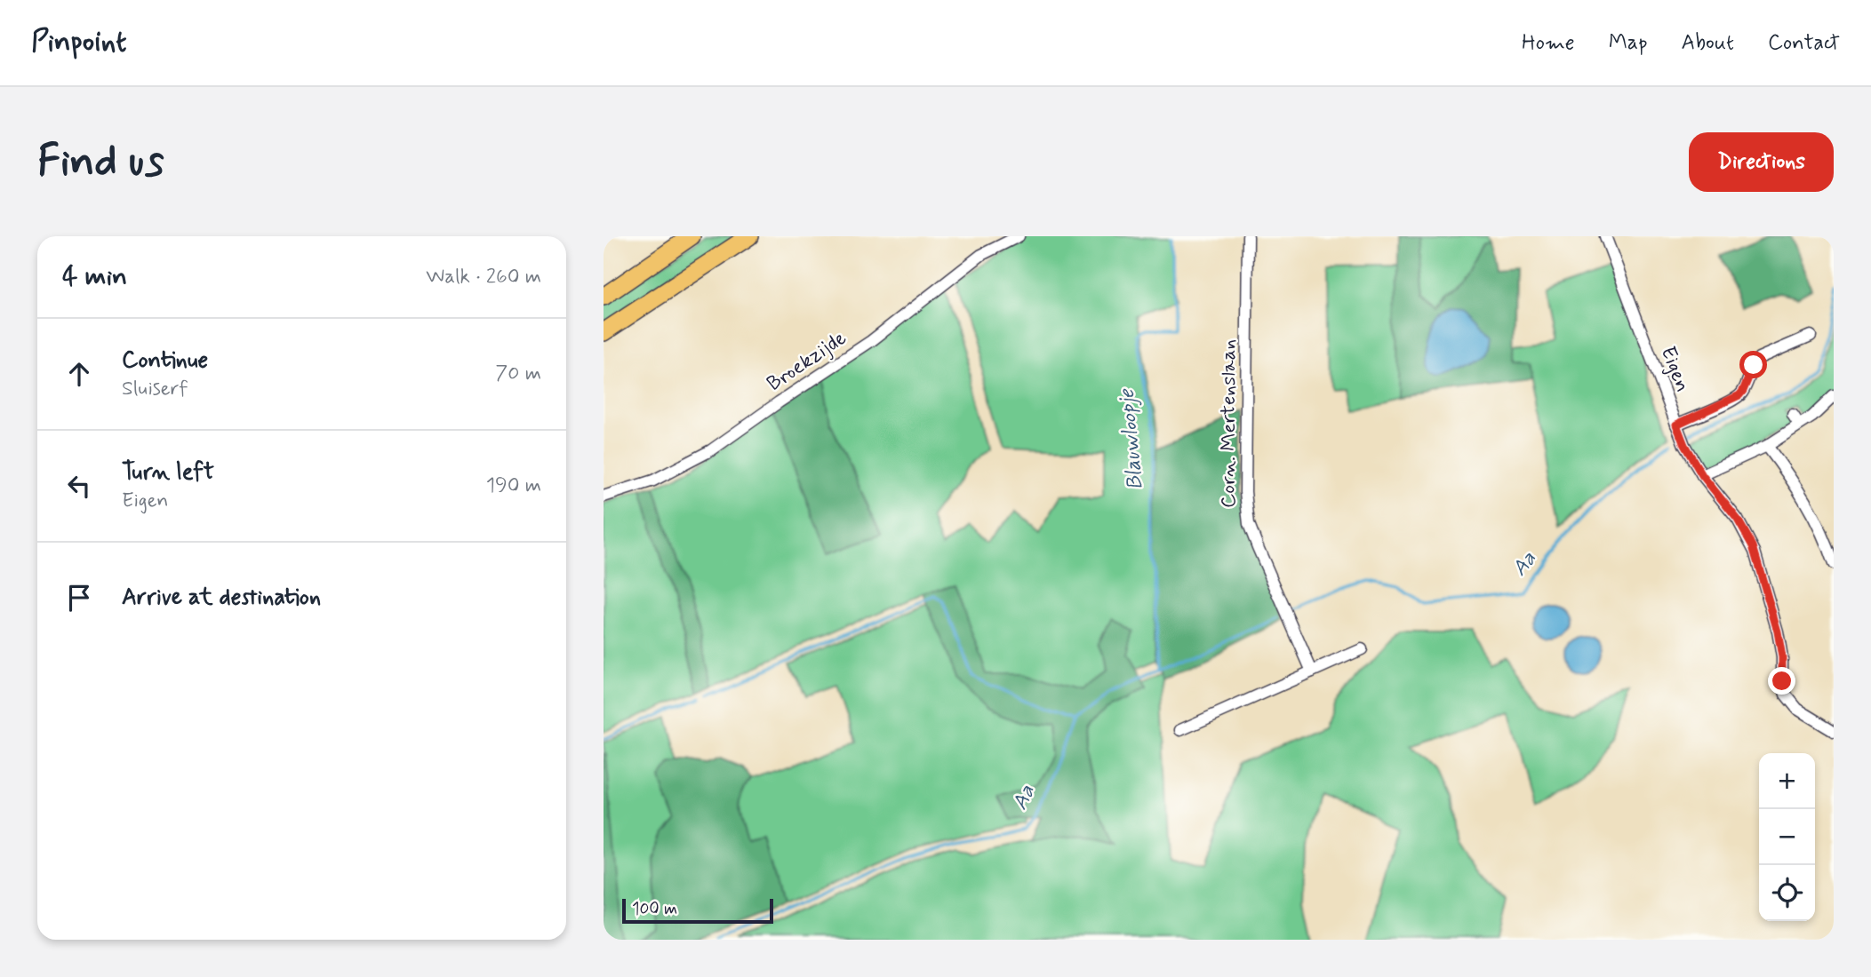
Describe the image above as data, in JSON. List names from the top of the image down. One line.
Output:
{"streets":{"street":["Broekzijde","Eigen","Corn. Mertenslaan"]},"water":["Blauwloopje","Aa"],"scale_bar":"100 m","page":{"header":"Pinpoint","nav":["Home","Map","About","Contact"],"buttons":"Directions","title":"Find us","heading":["4 min","Walk · 260 m"],"list":[["Continue","Sluiserf","70 m"],["Turn left","Eigen","190 m"],"Arrive at destination"],"map_buttons":["+","−"],"scale":"100 m"}}
